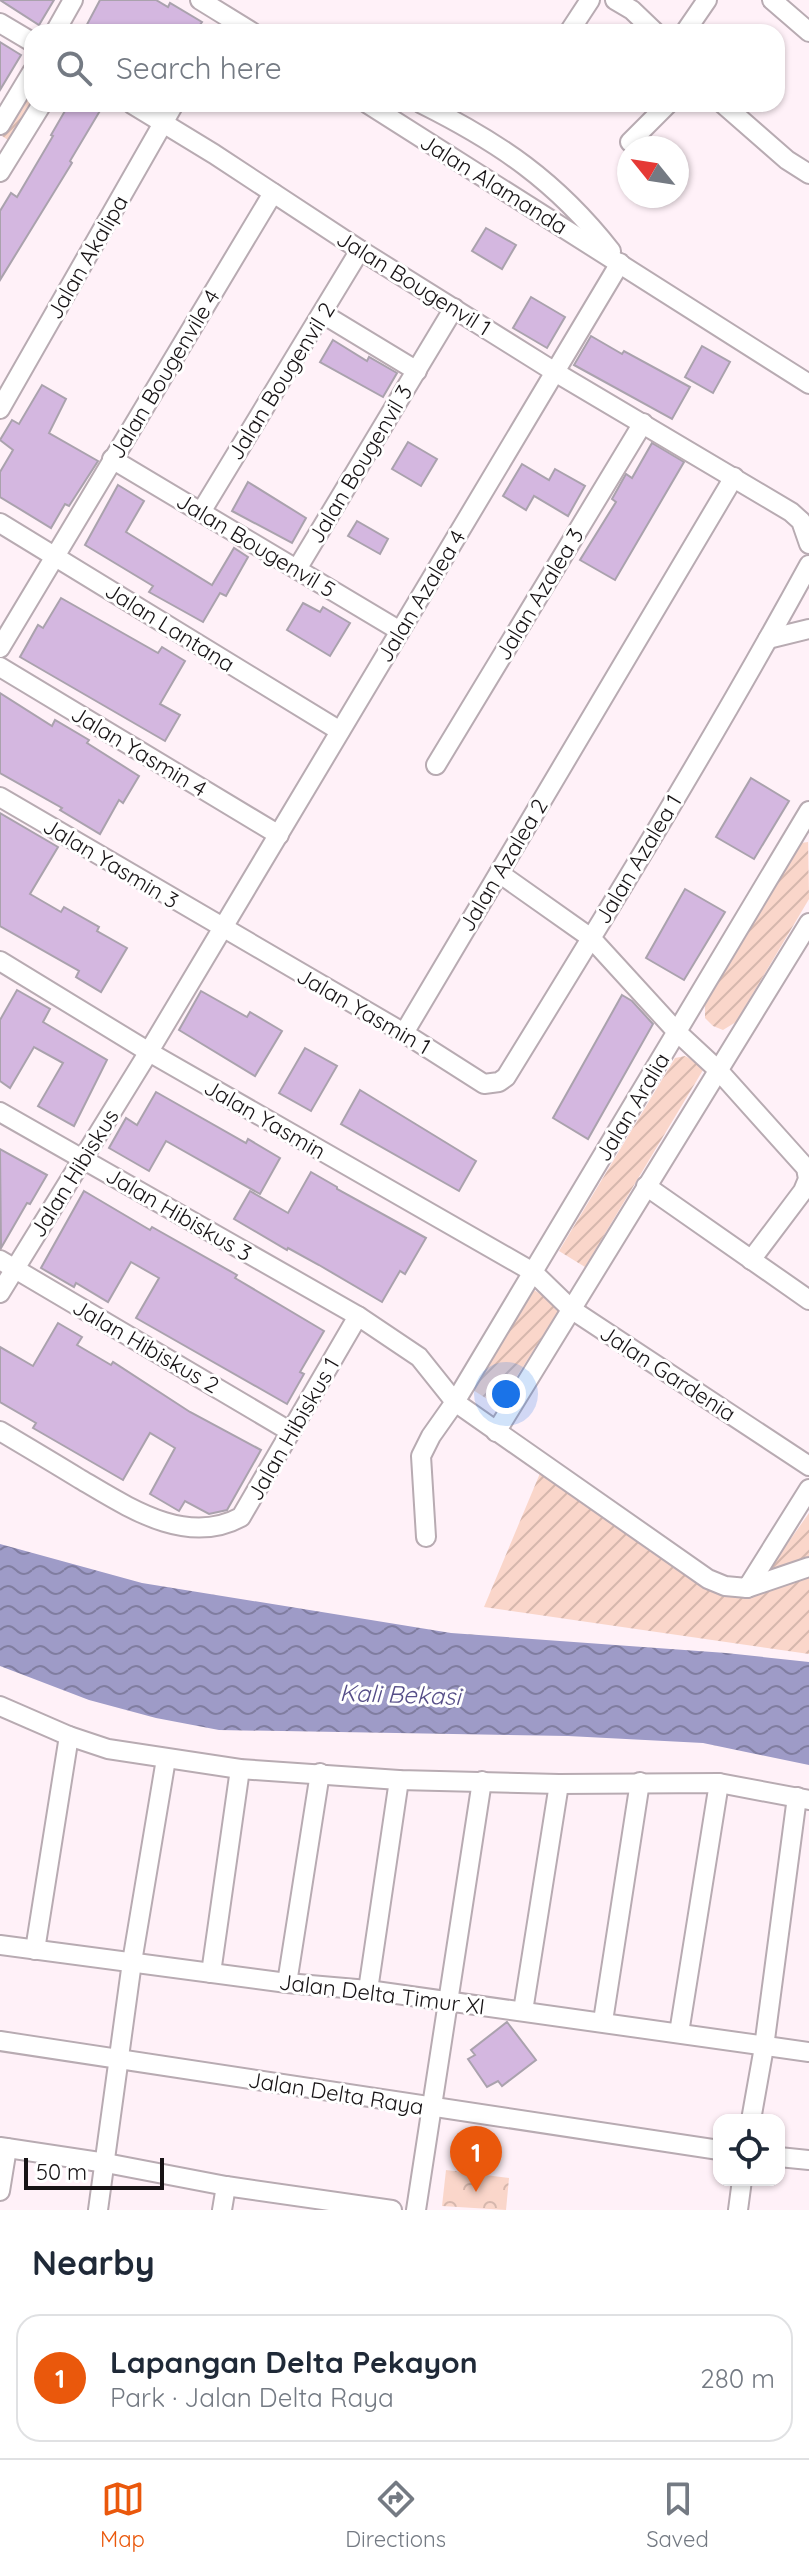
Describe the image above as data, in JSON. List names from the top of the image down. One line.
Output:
{"streets":{"street":["Jalan Alamanda","Jalan Akalipa","Jalan Bougenvil 1","Jalan Bougenvile 4","Jalan Bougenvil 2","Jalan Bougenvil 3","Jalan Bougenvil 5","Jalan Azalea 3","Jalan Azalea 4","Jalan Lantana","Jalan Yasmin 4","Jalan Azalea 1","Jalan Yasmin 3","Jalan Azalea 2","Jalan Yasmin 1","Jalan Aralia","Jalan Yasmin","Jalan Hibiskus","Jalan Hibiskus 3","Jalan Hibiskus 2","Jalan Gardenia","Jalan Hibiskus 1","Jalan Delta Timur XI","Jalan Delta Raya"]},"crossings":[["Jalan Alamanda","Jalan Azalea 4"],["Jalan Akalipa","Jalan Bougenvil 1"],["Jalan Bougenvil 1","Jalan Bougenvile 4"],["Jalan Bougenvil 1","Jalan Bougenvil 2"],["Jalan Bougenvil 1","Jalan Azalea 4"],["Jalan Bougenvile 4","Jalan Bougenvil 5"],["Jalan Bougenvile 4","Jalan Lantana"],["Jalan Bougenvil 2","Jalan Bougenvil 3"],["Jalan Bougenvil 2","Jalan Bougenvil 5"],["Jalan Bougenvil 3","Jalan Bougenvil 5"],["Jalan Bougenvil 5","Jalan Azalea 4"],["Jalan Azalea 4","Jalan Lantana"],["Jalan Azalea 4","Jalan Yasmin 4"],["Jalan Azalea 4","Jalan Yasmin 3"],["Jalan Azalea 4","Jalan Yasmin 1"],["Jalan Azalea 4","Jalan Hibiskus"],["Jalan Azalea 1","Jalan Yasmin 1"],["Jalan Yasmin 3","Jalan Yasmin 1"],["Jalan Yasmin 3","Jalan Hibiskus"],["Jalan Azalea 2","Jalan Yasmin 1"],["Jalan Yasmin 1","Jalan Hibiskus"],["Jalan Aralia","Jalan Yasmin"],["Jalan Aralia","Jalan Hibiskus 3"],["Jalan Aralia","Jalan Gardenia"],["Jalan Yasmin","Jalan Hibiskus"],["Jalan Yasmin","Jalan Gardenia"],["Jalan Hibiskus","Jalan Hibiskus 3"],["Jalan Hibiskus","Jalan Hibiskus 2"],["Jalan Hibiskus 3","Jalan Hibiskus 1"],["Jalan Hibiskus 2","Jalan Hibiskus 1"]],"water":["Kali Bekasi"],"scale_bar":"50 m","north":"top left","page":{"search":"Search here","pins":"1","scale":"50 m","heading":"Nearby","list":[{"mark":"1","name":"Lapangan Delta Pekayon","note":"Park · Jalan Delta Raya","value":"280 m"}],"nav":["Map","Directions","Saved"]}}
